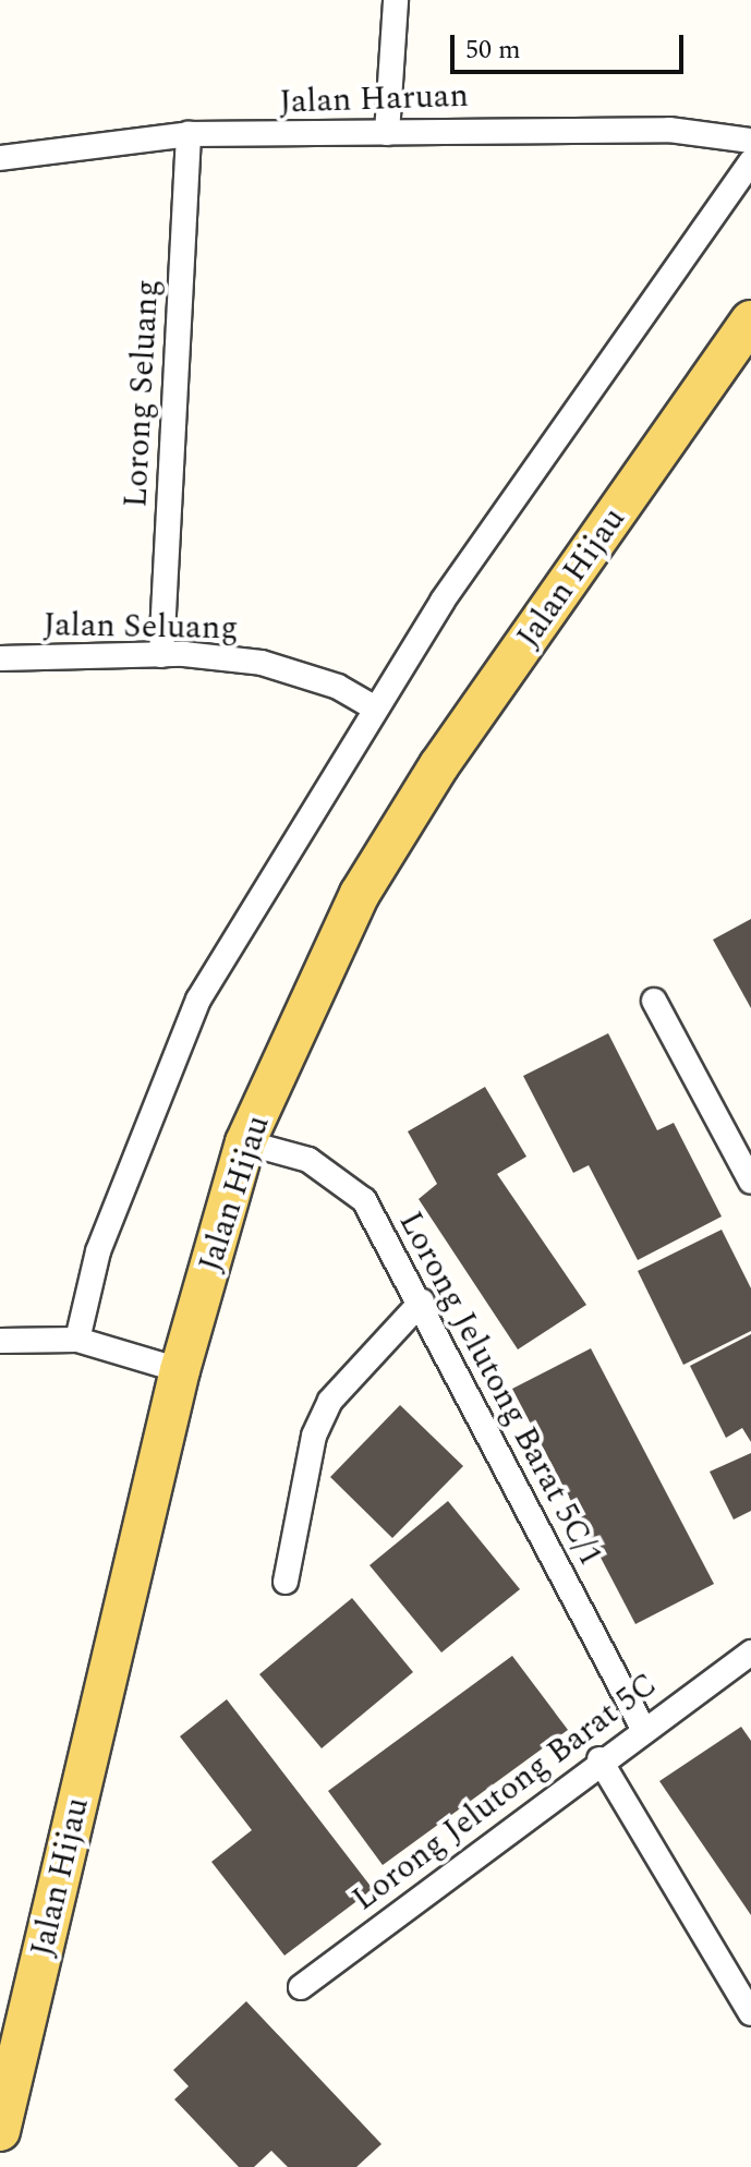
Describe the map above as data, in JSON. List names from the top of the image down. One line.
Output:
{"streets":{"main road":["Jalan Hijau"],"street":["Jalan Haruan","Lorong Seluang","Jalan Seluang","Lorong Jelutong Barat 5C/1","Lorong Jelutong Barat 5C"]},"crossings":[["Jalan Haruan","Lorong Seluang"],["Lorong Seluang","Jalan Seluang"],["Jalan Hijau","Lorong Jelutong Barat 5C/1"],["Lorong Jelutong Barat 5C/1","Lorong Jelutong Barat 5C"]],"scale_bar":"50 m"}
